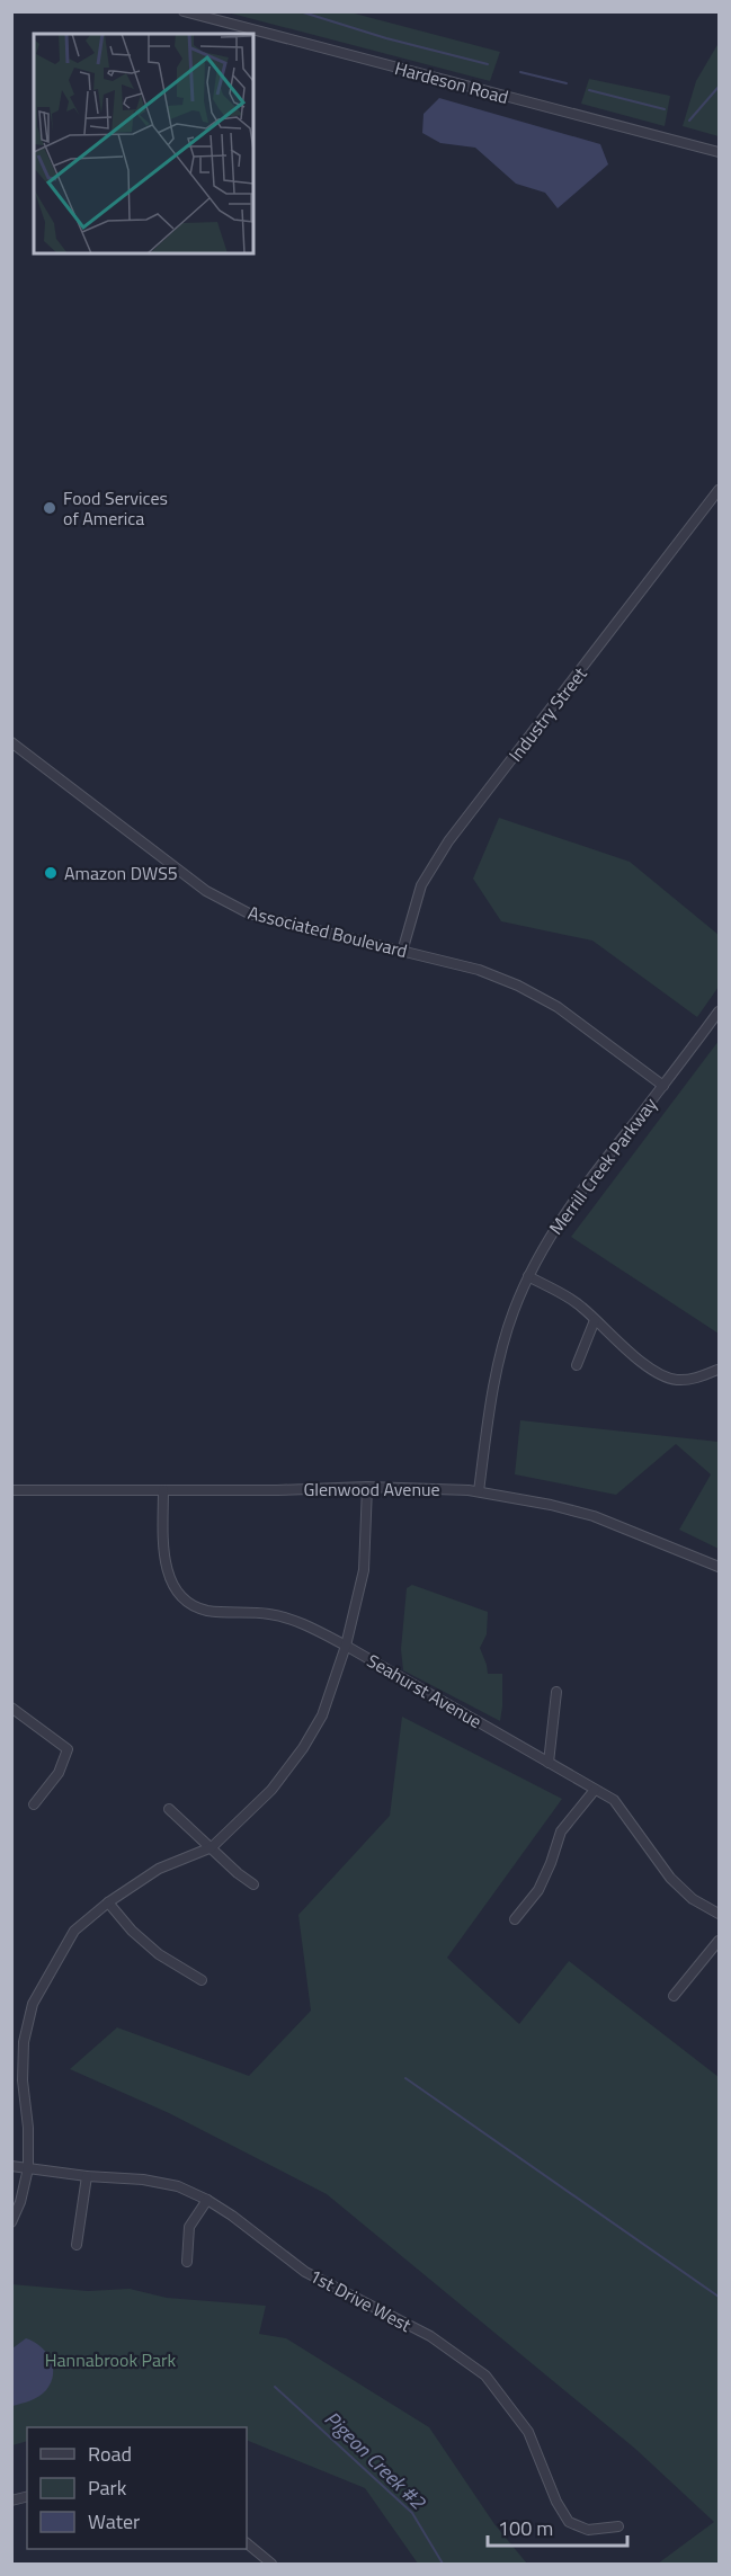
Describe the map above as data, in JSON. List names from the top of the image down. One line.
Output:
{"streets":{"street":["Hardeson Road","Industry Street","Associated Boulevard","Merrill Creek Parkway","Glenwood Avenue","Seahurst Avenue","1st Drive West"]},"crossings":[["Industry Street","Associated Boulevard"],["Associated Boulevard","Merrill Creek Parkway"],["Merrill Creek Parkway","Glenwood Avenue"],["Glenwood Avenue","Seahurst Avenue"]],"water":["Pigeon Creek #2"],"parks":["Hannabrook Park"],"places":["Food Services of America","Amazon DWS5"],"legend":["Road","Park","Water"],"scale_bar":"100 m"}
